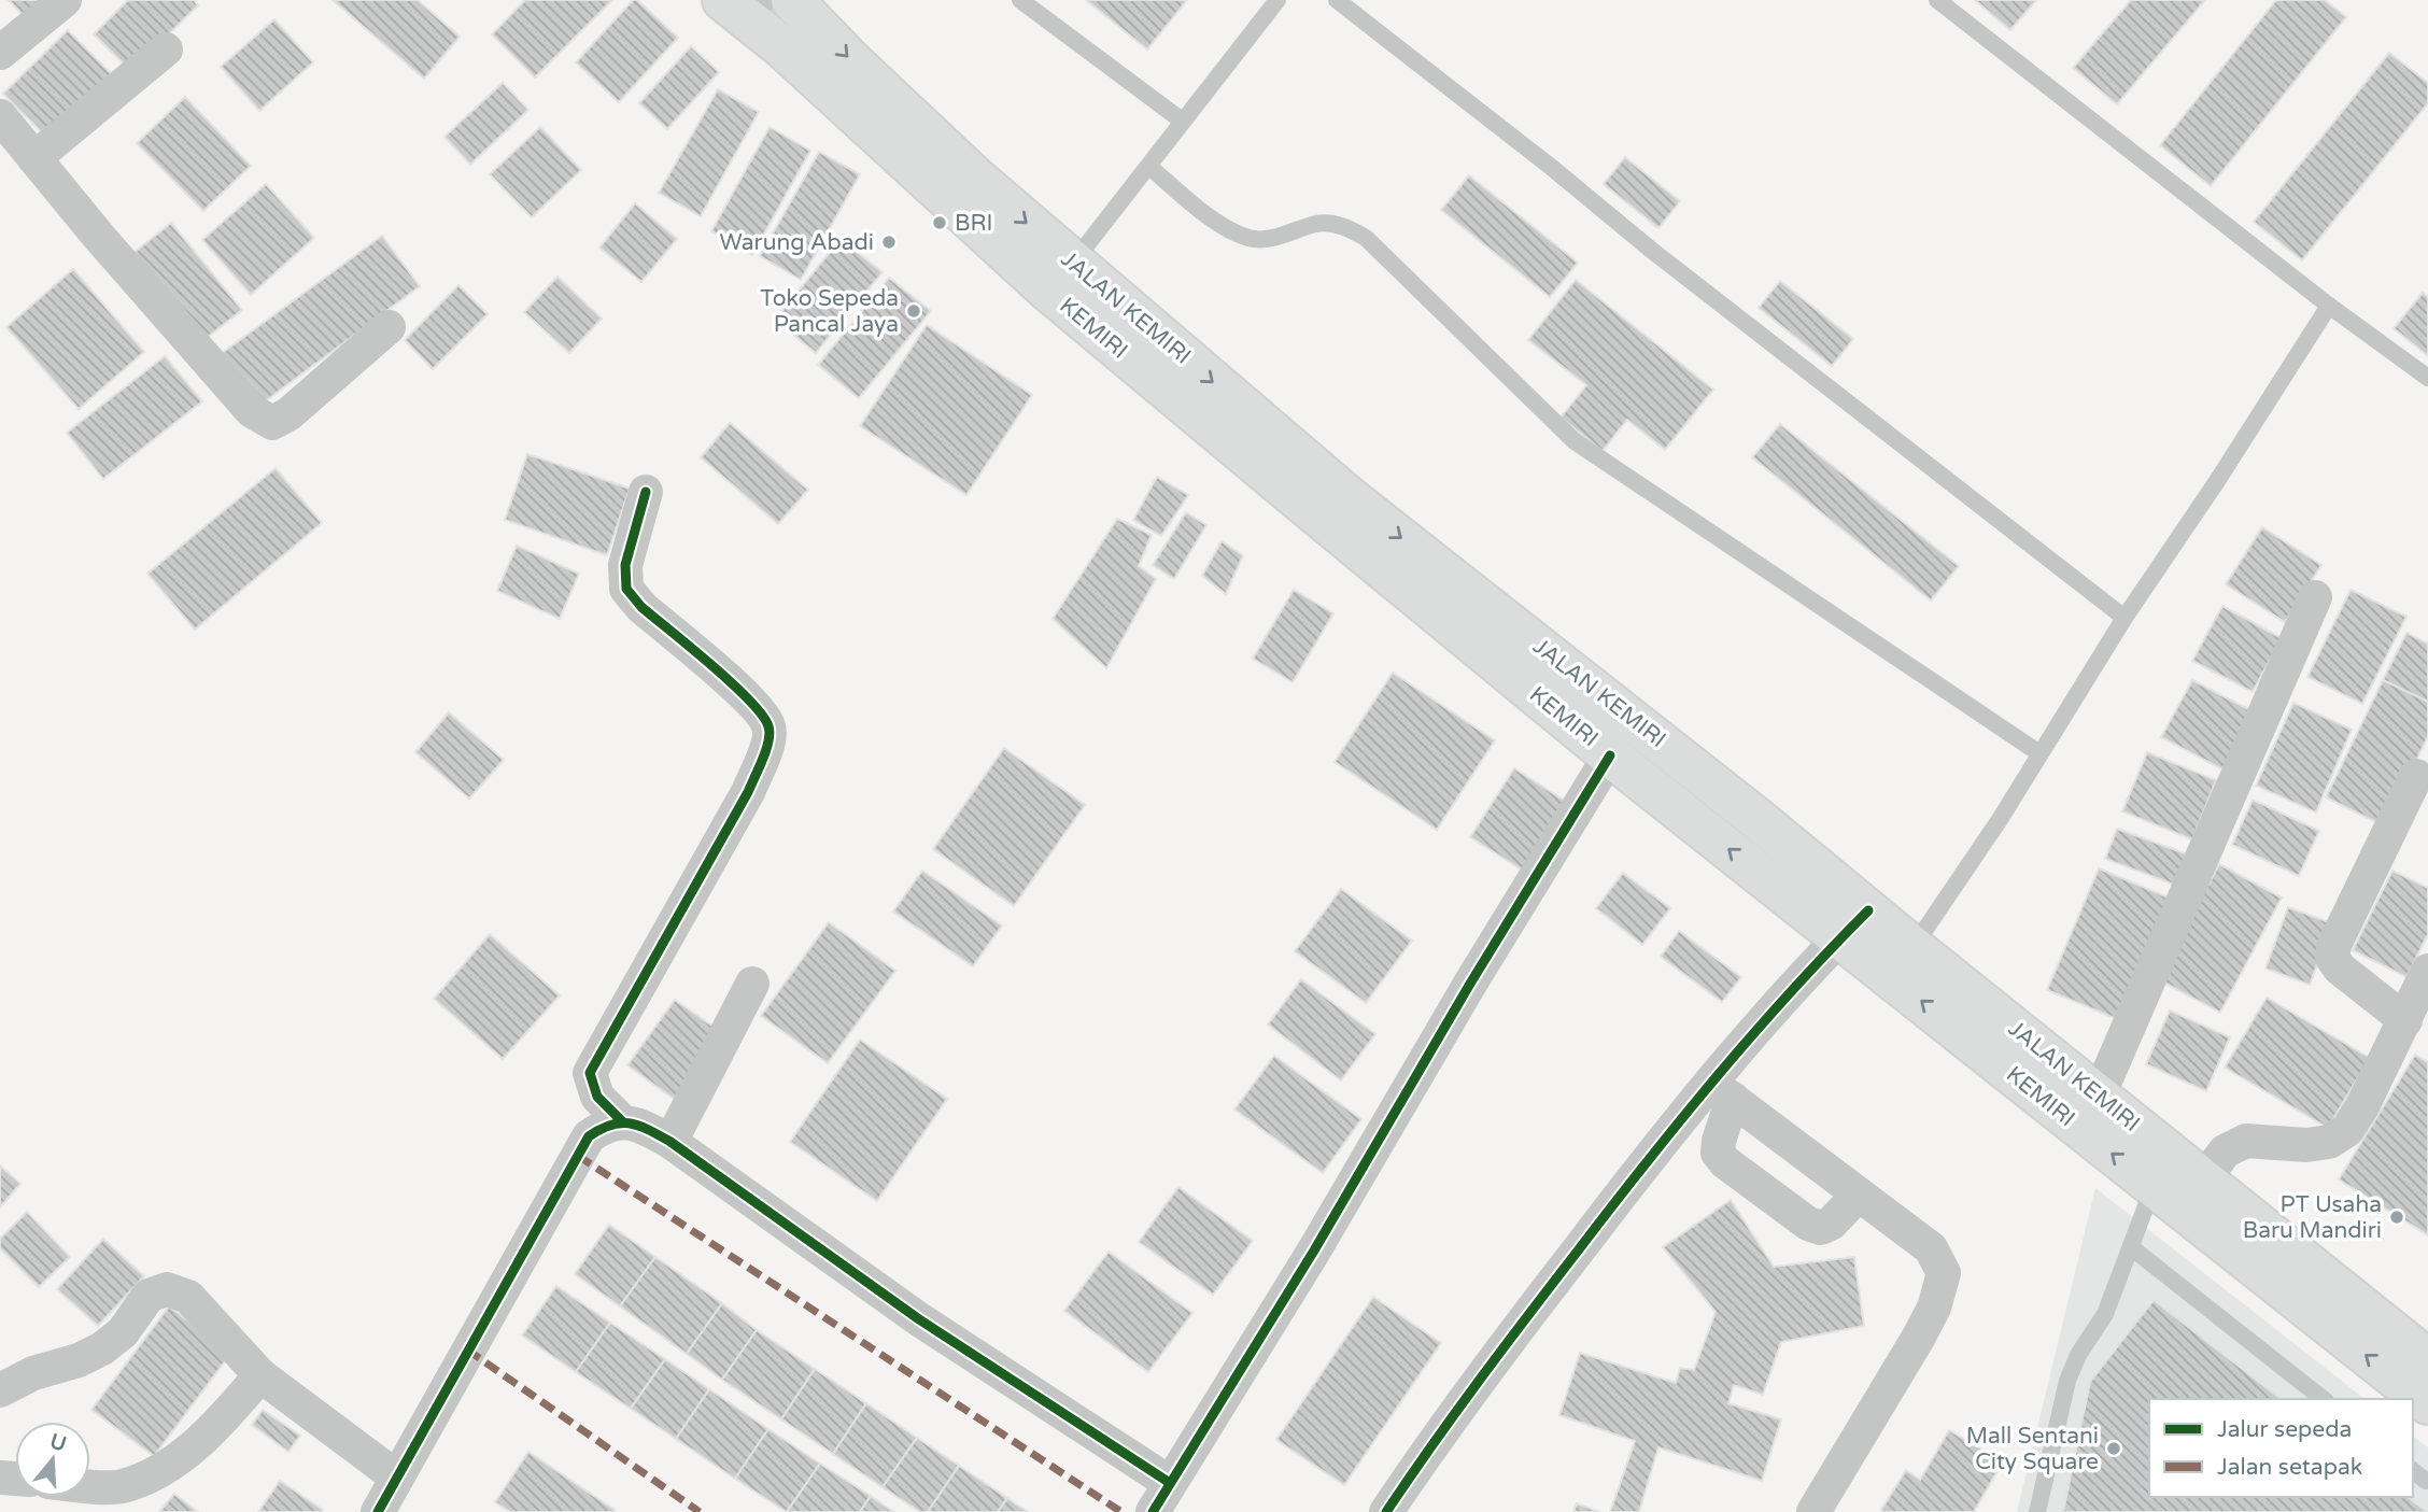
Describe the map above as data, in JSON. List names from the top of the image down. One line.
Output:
{"streets":{"highway":["JALAN KEMIRI","KEMIRI"]},"crossings":[["JALAN KEMIRI","KEMIRI"]],"one_way":["JALAN KEMIRI","KEMIRI"],"places":["BRI","Warung Abadi","Toko Sepeda Pancal Jaya","PT Usaha Baru Mandiri","Mall Sentani City Square"],"legend":["Jalur sepeda","Jalan setapak"],"north":"top"}
